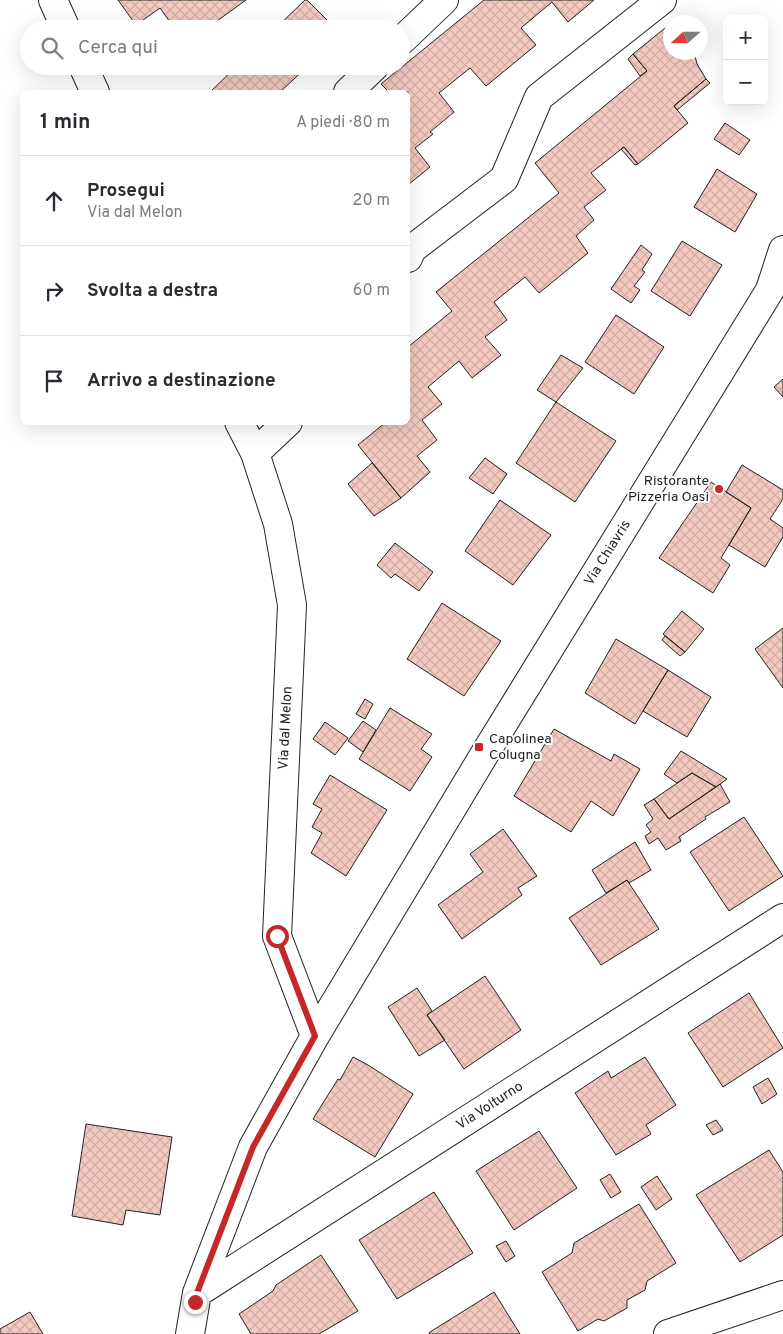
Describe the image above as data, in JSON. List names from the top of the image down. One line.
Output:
{"streets":{"street":["Via Chiavris","Via dal Melon","Via Volturno"]},"crossings":[["Via Chiavris","Via dal Melon"],["Via Chiavris","Via Volturno"]],"places":{"other":["Ristorante Pizzeria Oasi"],"transit":["Capolinea Colugna"]},"north":"left","page":{"map_buttons":["+","−"],"search":"Cerca qui","heading":["1 min","A piedi · 80 m"],"list":[["Prosegui","Via dal Melon","20 m"],["Svolta a destra","60 m"],"Arrivo a destinazione"]}}
